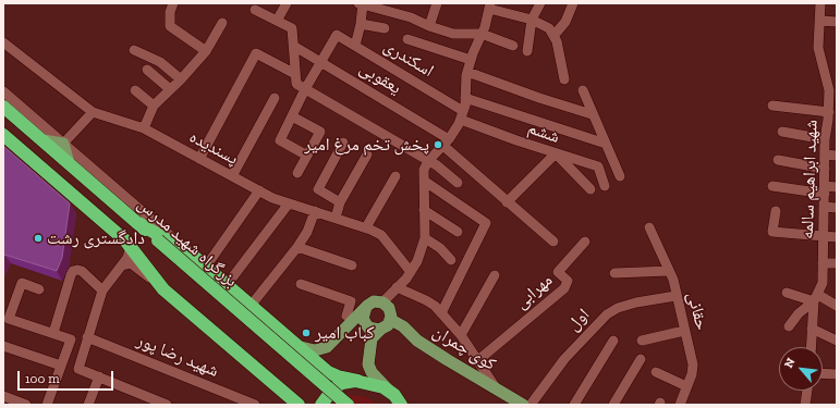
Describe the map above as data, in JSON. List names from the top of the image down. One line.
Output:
{"streets":{"highway":["بزرگراه شهید مدرس"],"main road":["کوی چمران"],"street":["اسکندری","یعقوبی","ششم","پسندیده","شهید ابراهیم سالمه","مهرابی","حقانی","اول","شهید رضا پور"]},"crossings":[["اسکندری","یعقوبی"],["اسکندری","ششم"],["حقانی","اول"]],"places":["پخش تخم مرغ امیر","دادگستری رشت","کباب امیر"],"scale_bar":"100 m","north":"top left"}
